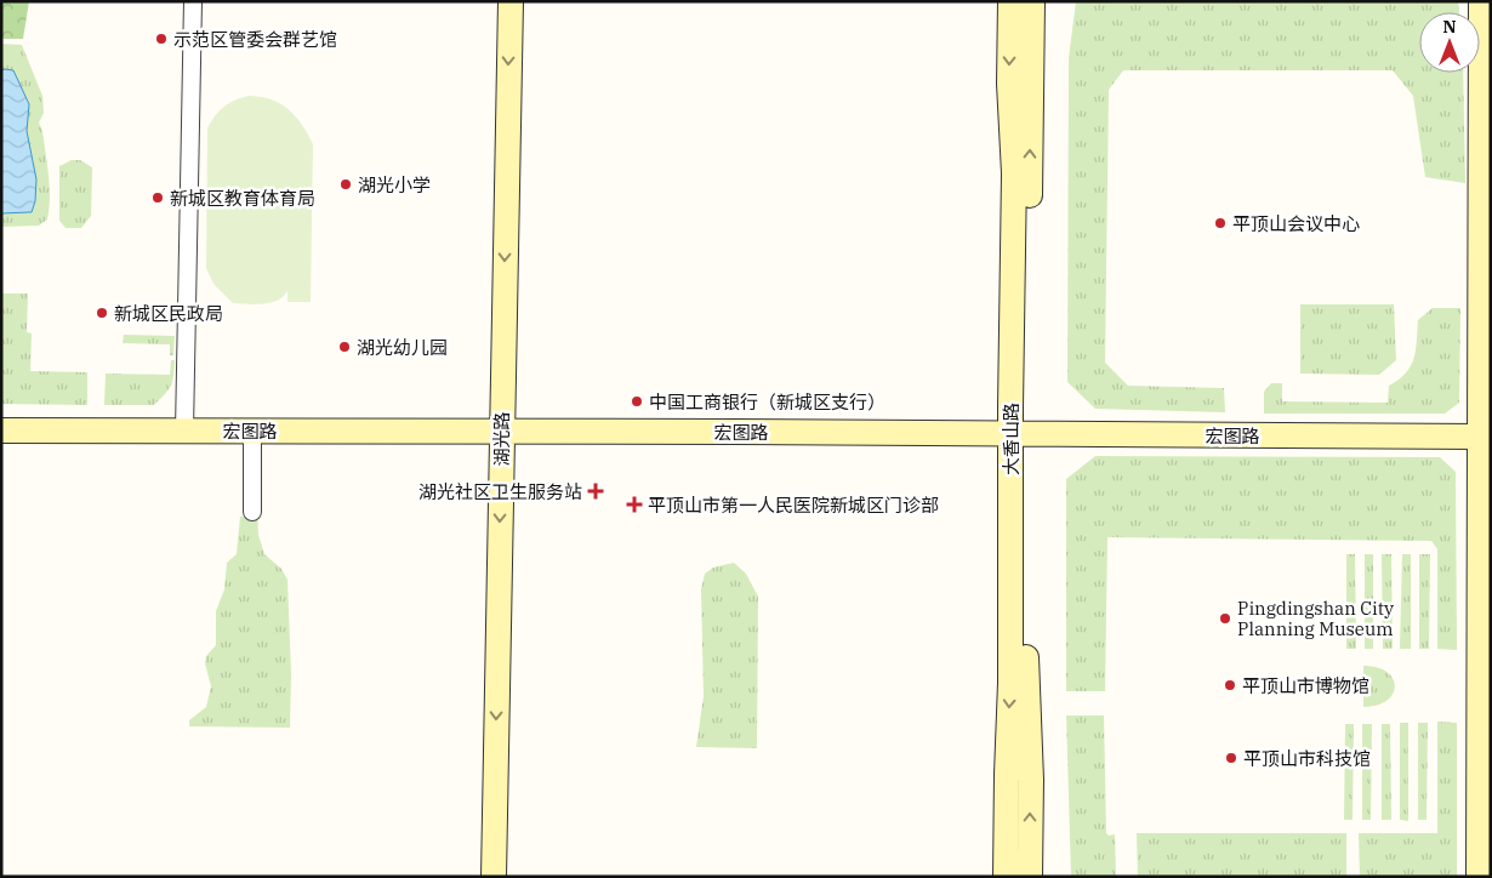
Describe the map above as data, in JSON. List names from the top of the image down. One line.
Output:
{"streets":{"street":["宏图路","湖光路","大香山路"]},"crossings":[["宏图路","湖光路"],["宏图路","大香山路"]],"one_way":["湖光路"],"places":{"other":["示范区管委会群艺馆","湖光小学","新城区教育体育局","平顶山会议中心","新城区民政局","湖光幼儿园","中国工商银行（新城区支行）","Pingdingshan City Planning Museum","平顶山市博物馆","平顶山市科技馆"],"health":["湖光社区卫生服务站","平顶山市第一人民医院新城区门诊部"]},"north":"top"}
